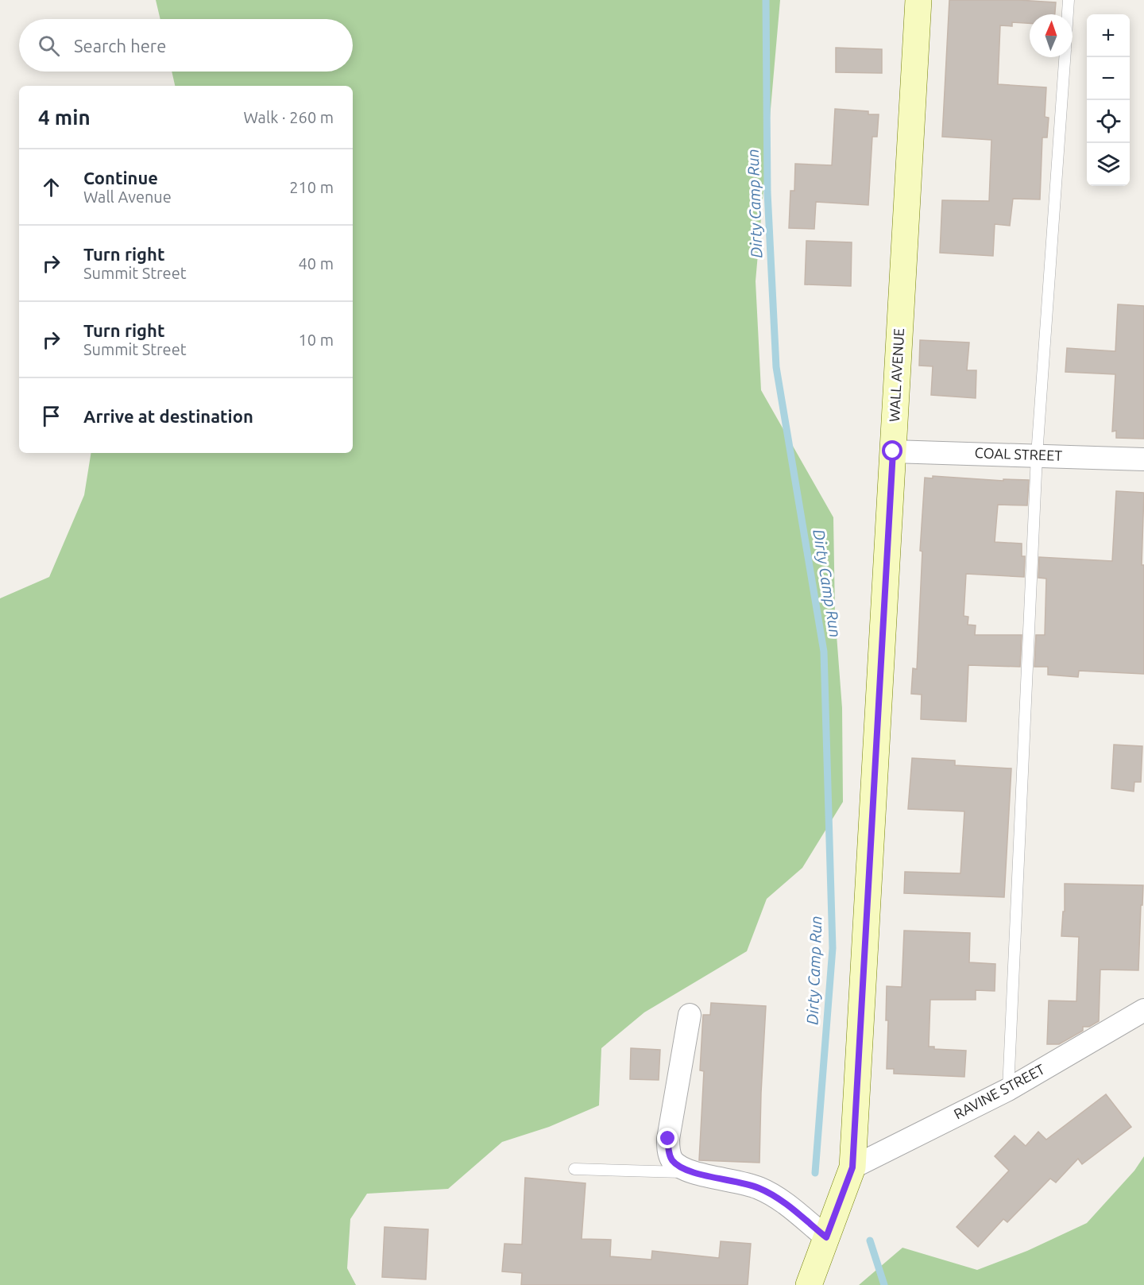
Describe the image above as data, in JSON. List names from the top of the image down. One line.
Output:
{"streets":{"street":["WALL AVENUE","COAL STREET","RAVINE STREET"]},"crossings":[["WALL AVENUE","COAL STREET"],["WALL AVENUE","RAVINE STREET"]],"water":["Dirty Camp Run"],"north":"top","page":{"map_buttons":["+","−"],"search":"Search here","heading":["4 min","Walk · 260 m"],"list":[["Continue","Wall Avenue","210 m"],["Turn right","Summit Street","40 m"],["Turn right","Summit Street","10 m"],"Arrive at destination"]}}
